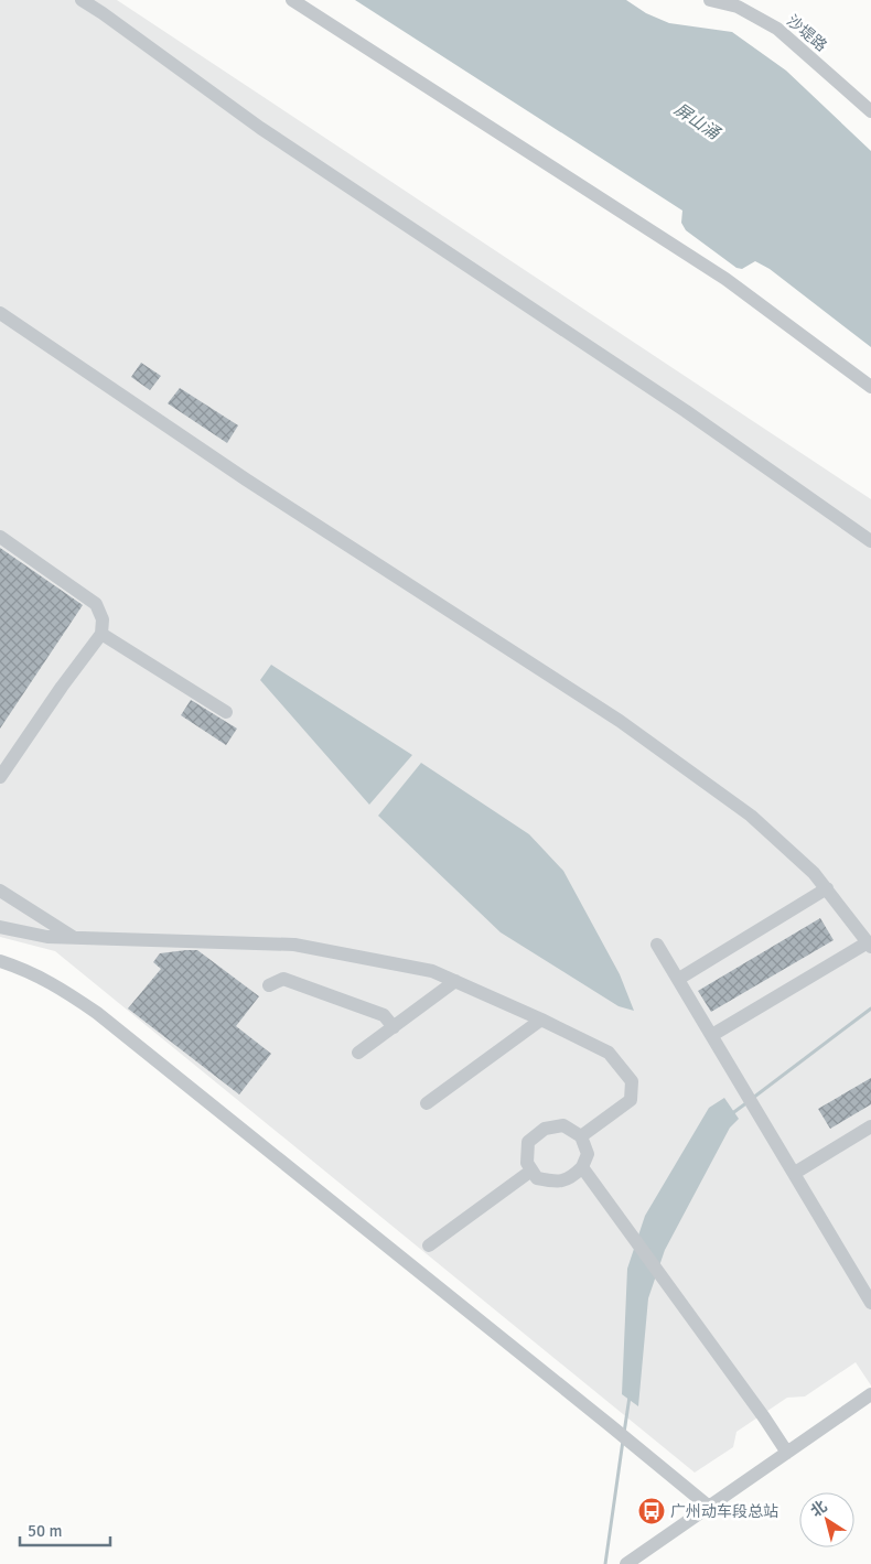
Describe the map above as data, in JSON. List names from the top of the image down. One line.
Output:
{"streets":{"street":["沙堤路"]},"water":["屏山涌"],"places":{"bus stop":["广州动车段总站"]},"scale_bar":"50 m","north":"top left"}
